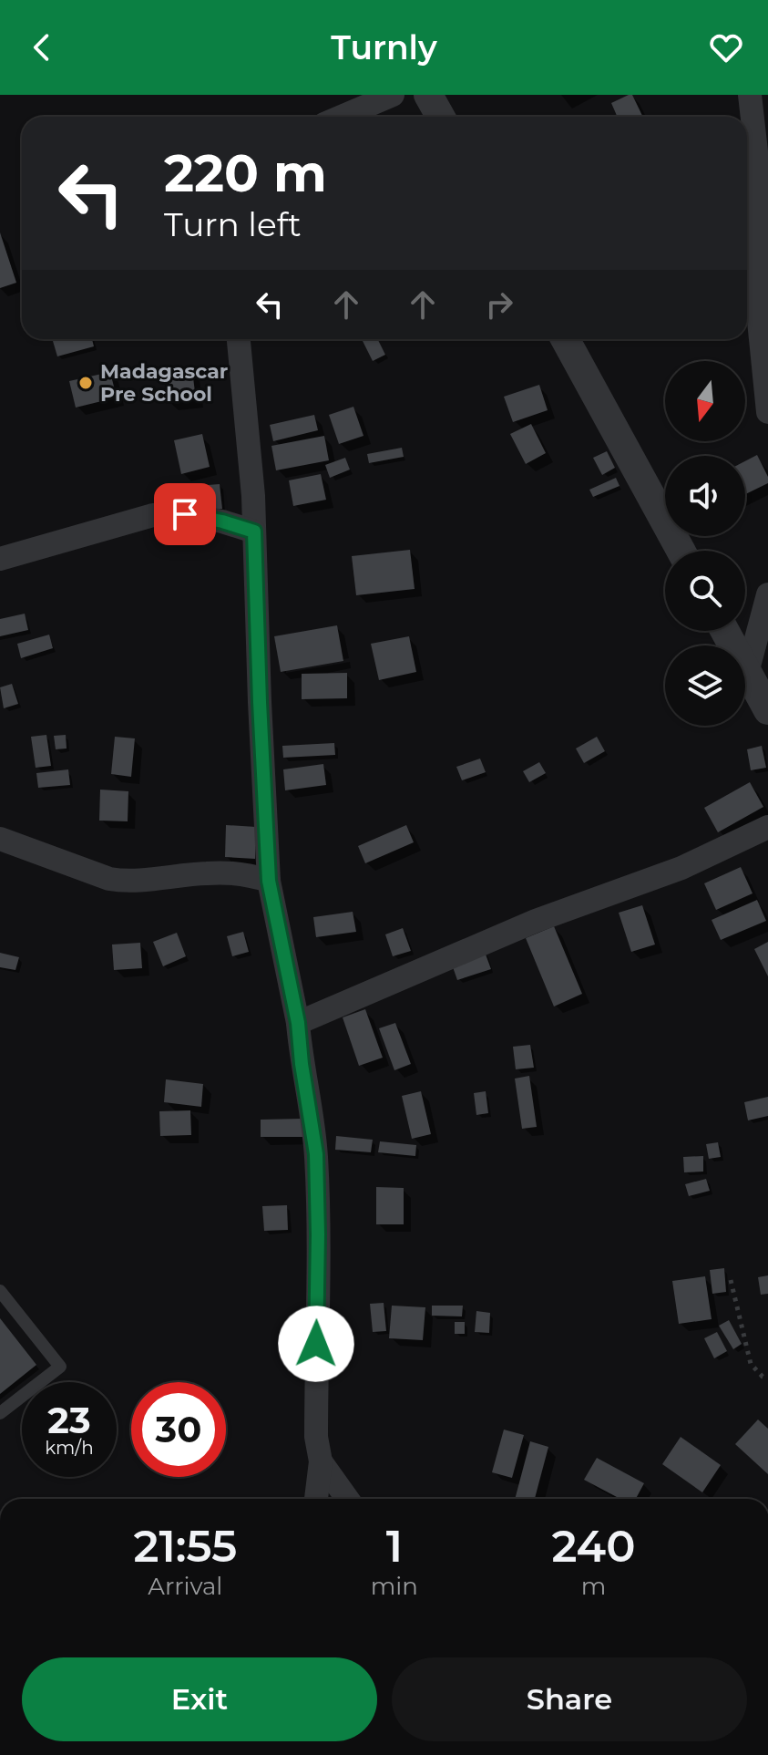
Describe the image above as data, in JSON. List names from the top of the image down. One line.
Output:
{"places":["Madagascar Pre School"],"north":"bottom","page":{"header":"Turnly","turn":["220 m","Turn left"],"speed":"23 km/h","limit":"30","eta":["21:55","Arrival","1","min","240","m"],"buttons":["Exit","Share"]}}
